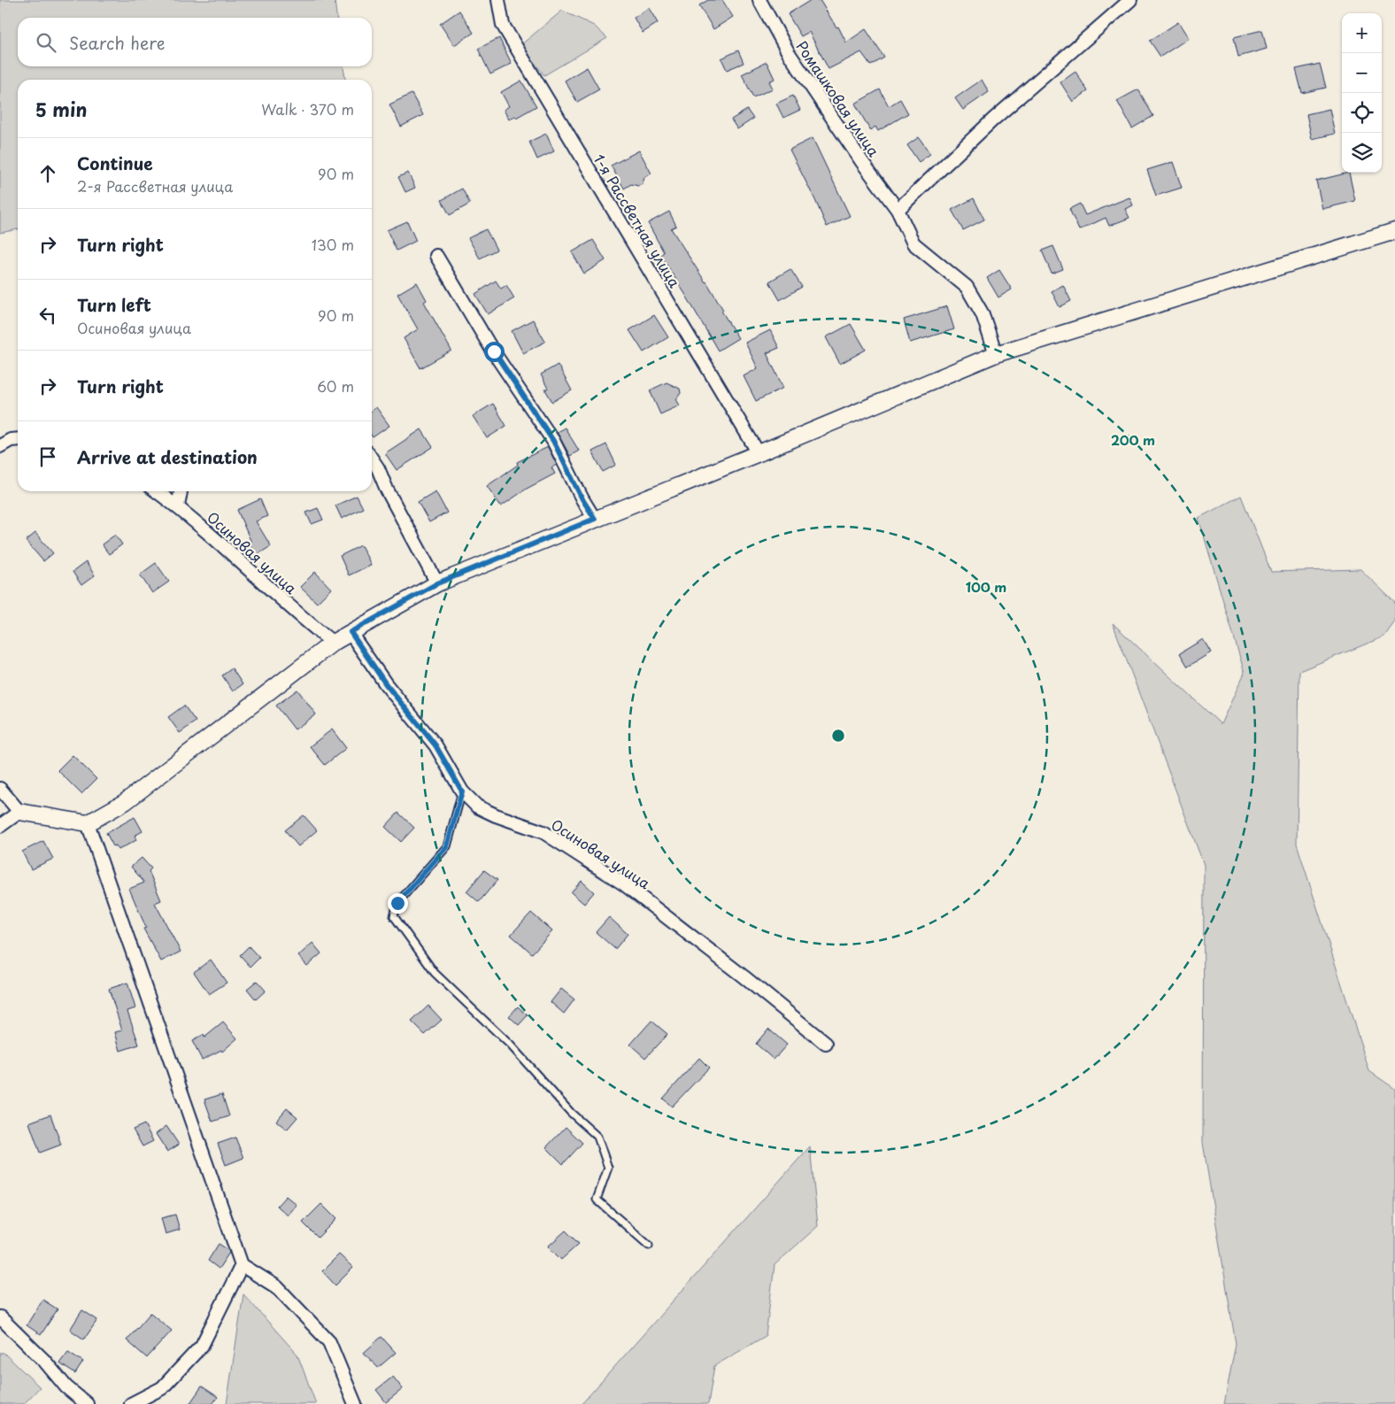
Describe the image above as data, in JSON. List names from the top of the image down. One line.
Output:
{"streets":{"street":["Ромашковая улица","1-я Рассветная улица","Осиновая улица"]},"page":{"map_buttons":["+","−"],"search":"Search here","heading":["5 min","Walk · 370 m"],"list":[["Continue","2-я Рассветная улица","90 m"],["Turn right","130 m"],["Turn left","Осиновая улица","90 m"],["Turn right","60 m"],"Arrive at destination"]},"rings":["200 m","100 m"]}
